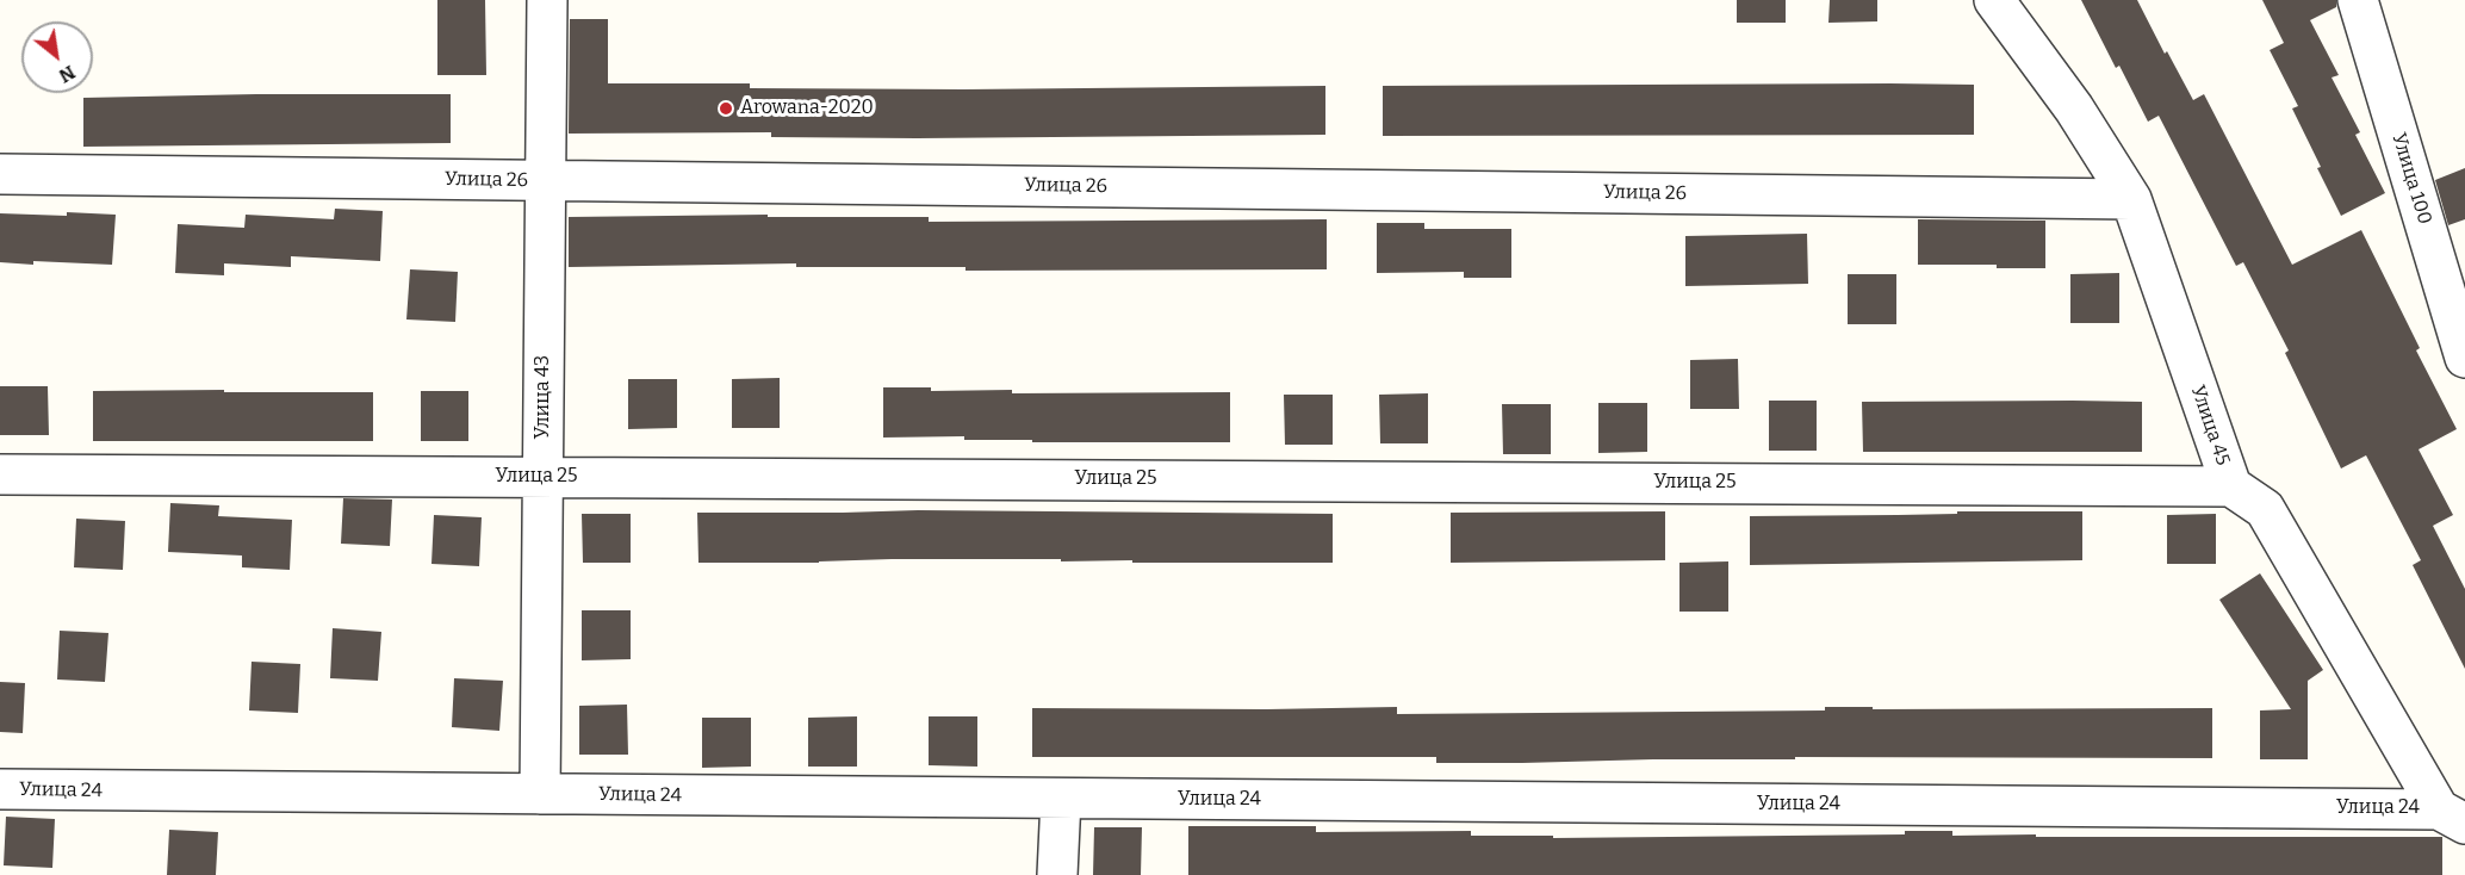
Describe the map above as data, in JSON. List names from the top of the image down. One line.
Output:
{"streets":{"street":["Улица 100","Улица 26","Улица 43","Улица 45","Улица 25","Улица 24"]},"crossings":[["Улица 26","Улица 43"],["Улица 26","Улица 45"],["Улица 43","Улица 25"],["Улица 43","Улица 24"],["Улица 45","Улица 25"],["Улица 45","Улица 24"]],"places":["Arowana-2020"],"north":"bottom right"}
